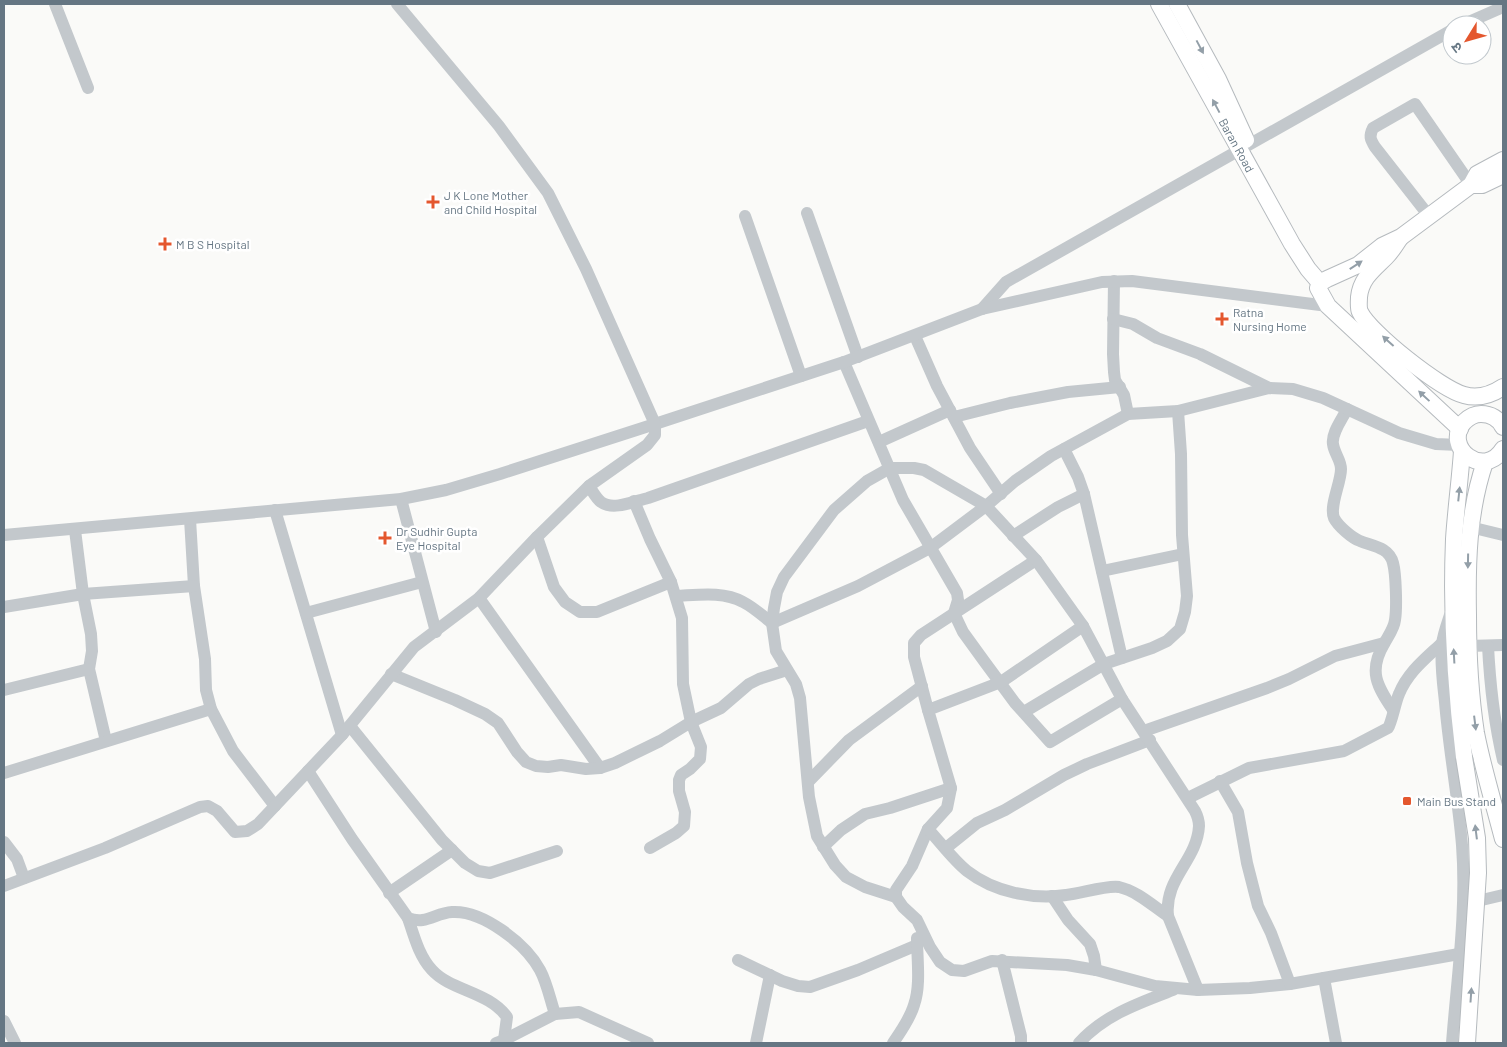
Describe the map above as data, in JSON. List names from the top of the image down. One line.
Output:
{"streets":{"main road":["Baran Road"]},"places":{"health":["J K Lone Mother and Child Hospital","M B S Hospital","Ratna Nursing Home","Dr Sudhir Gupta Eye Hospital"],"transit":["Main Bus Stand"]},"north":"bottom left"}
